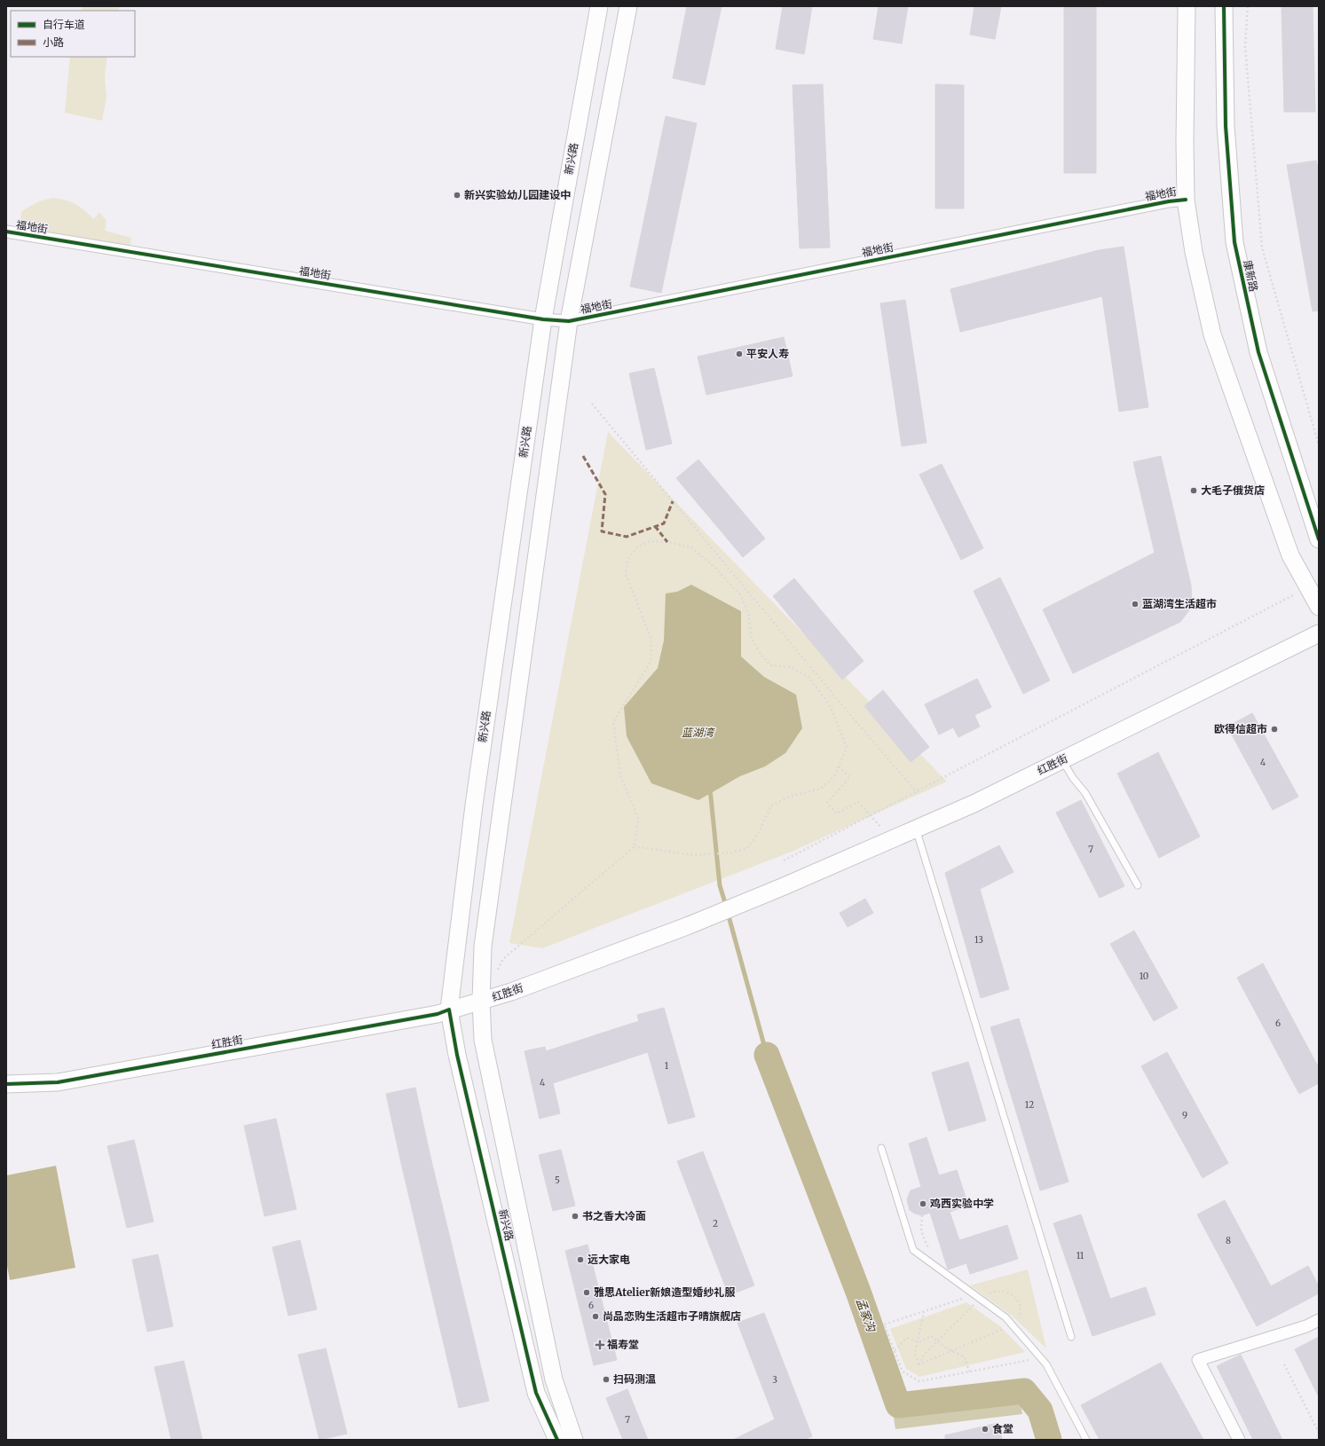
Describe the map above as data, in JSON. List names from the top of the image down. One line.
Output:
{"streets":{"main road":["新兴路","康新路","红胜街"],"street":["福地街"]},"crossings":[["新兴路","福地街"],["新兴路","红胜街"]],"water":["孟家沟"],"parks":["蓝湖湾"],"places":{"other":["新兴实验幼儿园建设中","平安人寿","大毛子俄货店","蓝湖湾生活超市","欧得信超市","鸡西实验中学","书之香大冷面","远大家电","雅思Atelier新娘造型婚纱礼服","尚品恋购生活超市子晴旗舰店","扫码测温","食堂"],"health":["福寿堂"]},"house_numbers":["4","7","13","10","6","1","4","12","9","5","2","8","11","6","3","7"],"legend":["自行车道","小路"]}
